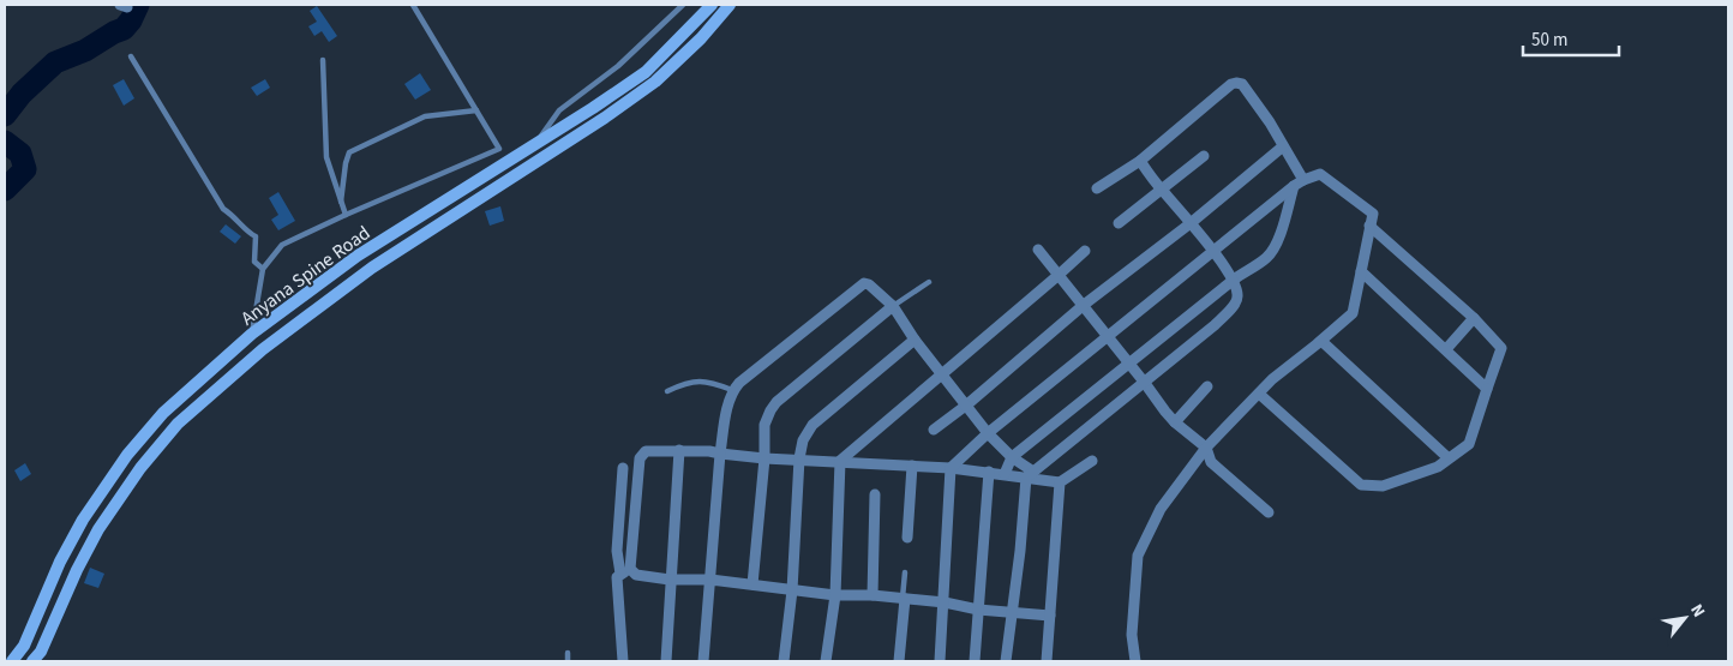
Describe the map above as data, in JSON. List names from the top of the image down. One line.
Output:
{"streets":{"main road":["Anyana Spine Road"]},"scale_bar":"50 m","north":"top right"}
